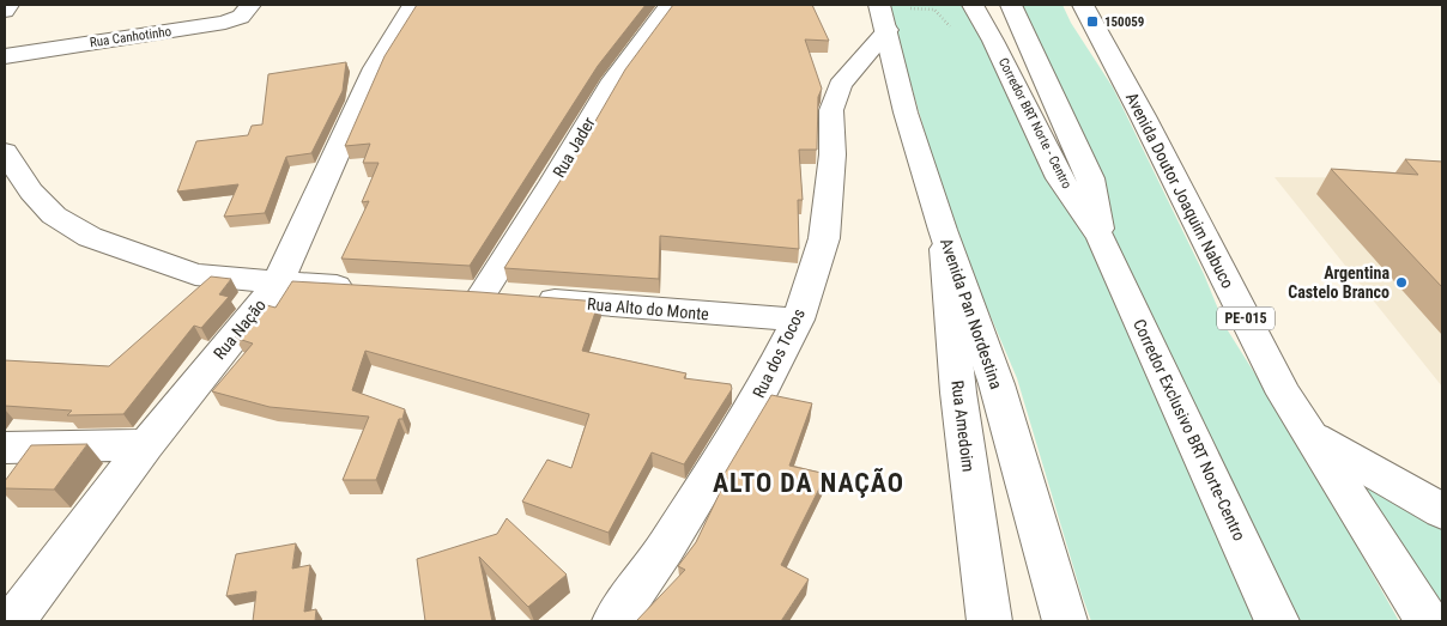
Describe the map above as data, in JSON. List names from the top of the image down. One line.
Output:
{"streets":{"main road":["Rua Canhotinho","Corredor BRT Norte - Centro","Rua Jader","Avenida Doutor Joaquim Nabuco","Rua Alto do Monte","Avenida Pan Nordestina","PE-015","Rua Nação","Rua dos Tocos","Rua Amedoim","Corredor Exclusivo BRT Norte-Centro"]},"crossings":[["Corredor BRT Norte - Centro","Corredor Exclusivo BRT Norte-Centro"],["Rua Jader","Rua Alto do Monte"],["Rua Alto do Monte","Rua dos Tocos"],["Avenida Pan Nordestina","Rua dos Tocos"],["Avenida Pan Nordestina","Rua Amedoim"]],"districts":["ALTO DA NAÇÃO"],"places":{"transit":["150059"],"other":["Argentina Castelo Branco"]}}
